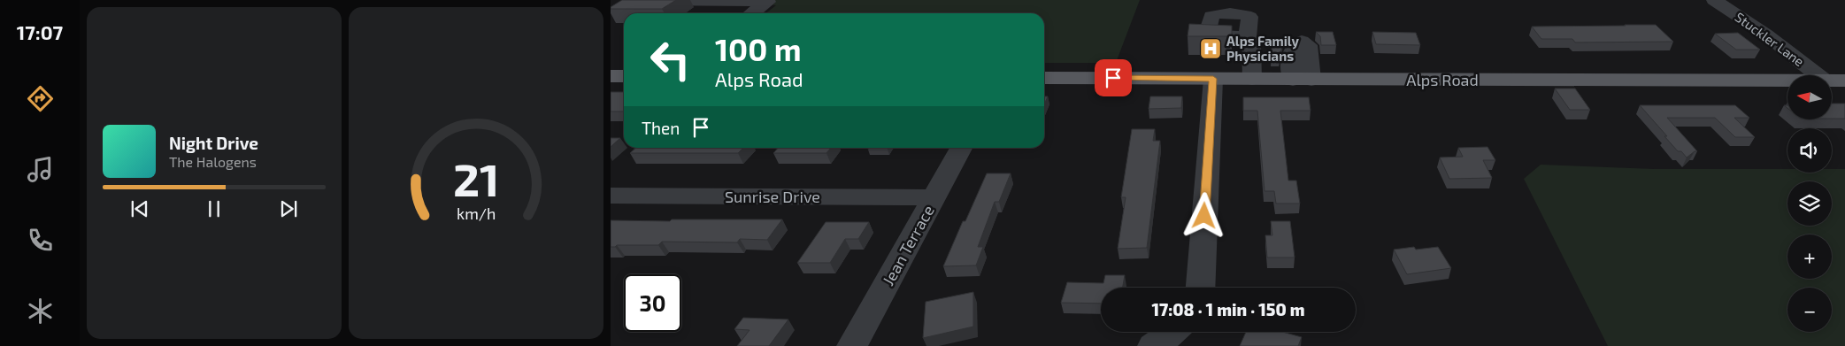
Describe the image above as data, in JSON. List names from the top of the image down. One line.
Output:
{"streets":{"main road":["Alps Road"],"street":["Stuckler Lane","Sunrise Drive","Jean Terrace"]},"crossings":[["Sunrise Drive","Jean Terrace"]],"places":{"hospital":["Alps Family Physicians"]},"north":"left","page":{"tabs":"17:07","turn":["100 m","Alps Road"],"map_buttons":["+","−"],"then":"Then","song":["Night Drive","The Halogens"],"limit":"30","trip":"17:08 · 1 min · 150 m","gauge":["21","km/h"]}}
